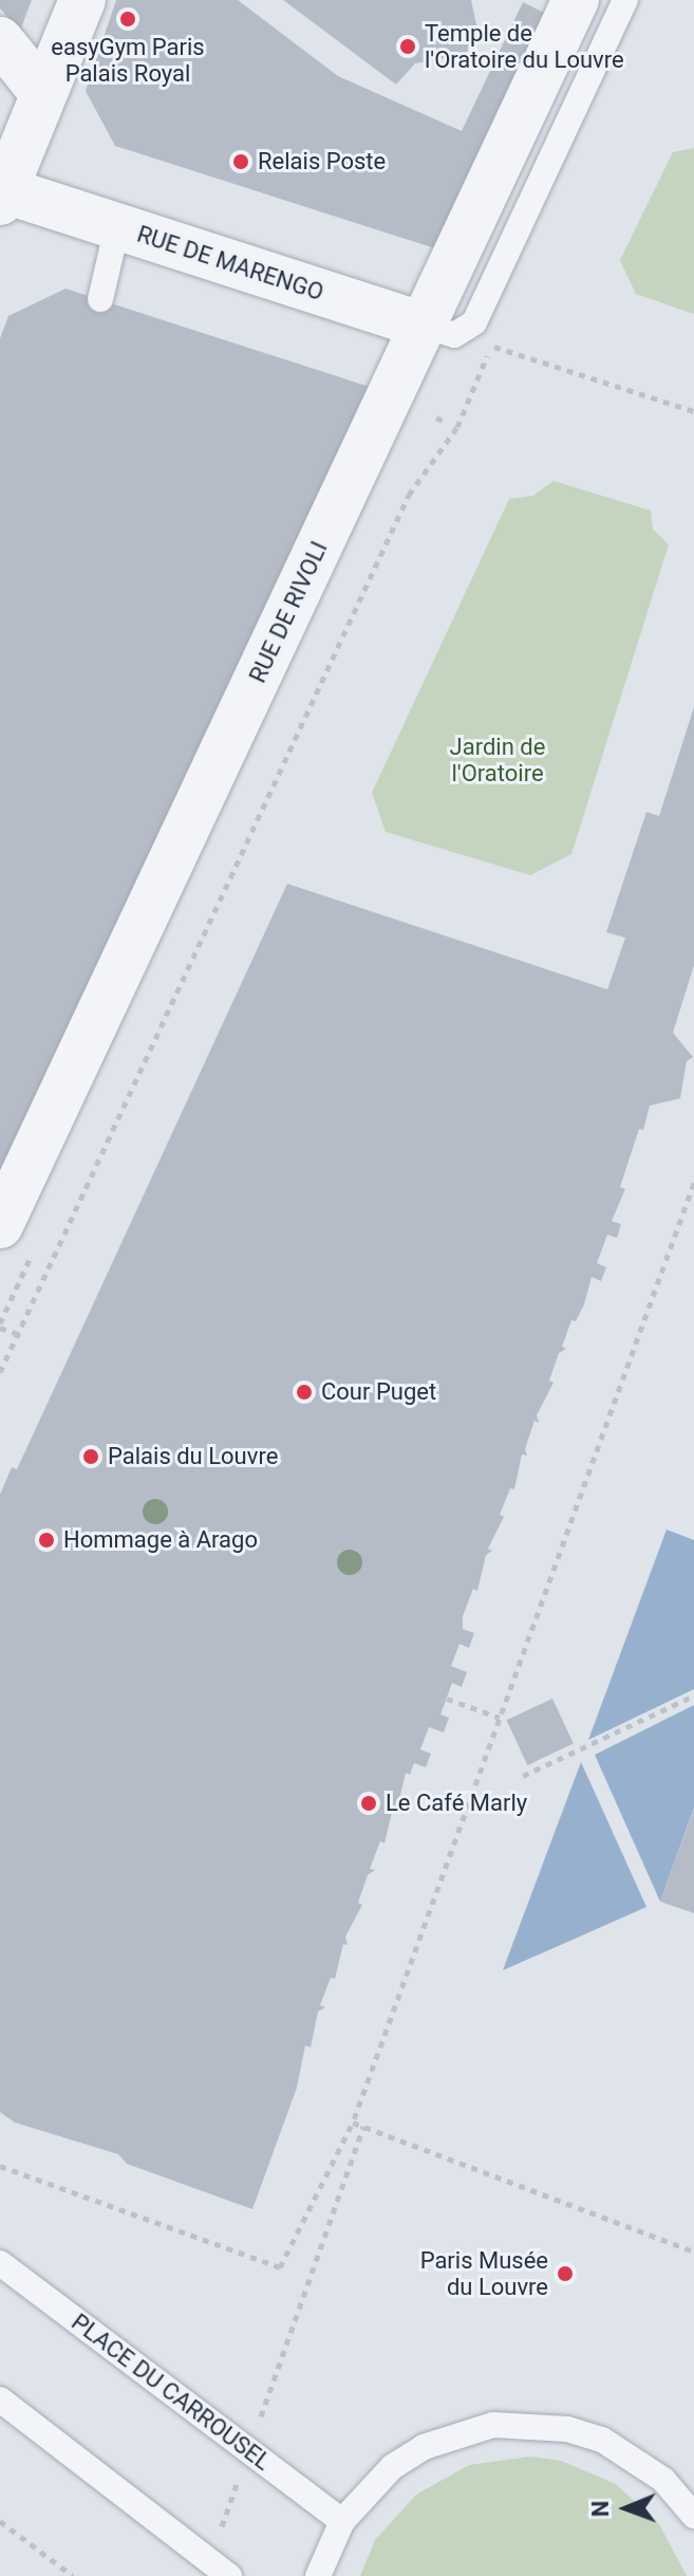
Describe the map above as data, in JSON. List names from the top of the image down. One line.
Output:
{"streets":{"street":["RUE DE MARENGO","RUE DE RIVOLI"],"lane":["PLACE DU CARROUSEL"]},"crossings":[["RUE DE MARENGO","RUE DE RIVOLI"]],"parks":["Jardin de l'Oratoire"],"places":["easyGym Paris Palais Royal","Temple de l'Oratoire du Louvre","Relais Poste","Cour Puget","Palais du Louvre","Hommage à Arago","Le Café Marly","Paris Musée du Louvre"],"north":"left"}
